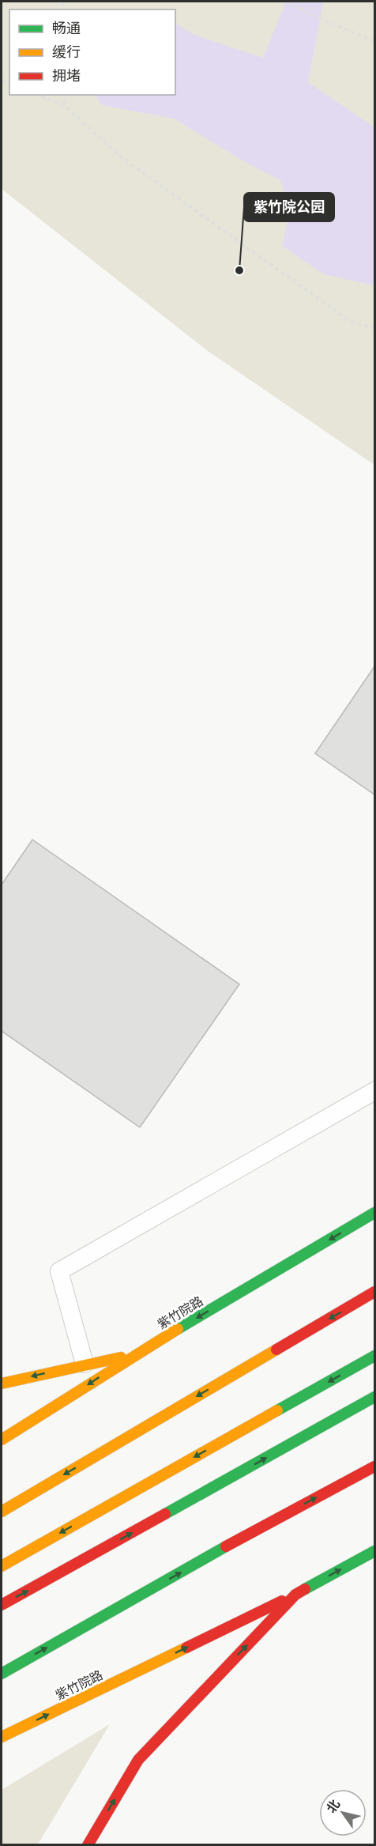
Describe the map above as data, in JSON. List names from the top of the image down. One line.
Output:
{"streets":{"main road":["紫竹院路"]},"places":["紫竹院公园"],"legend":["畅通","缓行","拥堵"],"north":"top left"}
